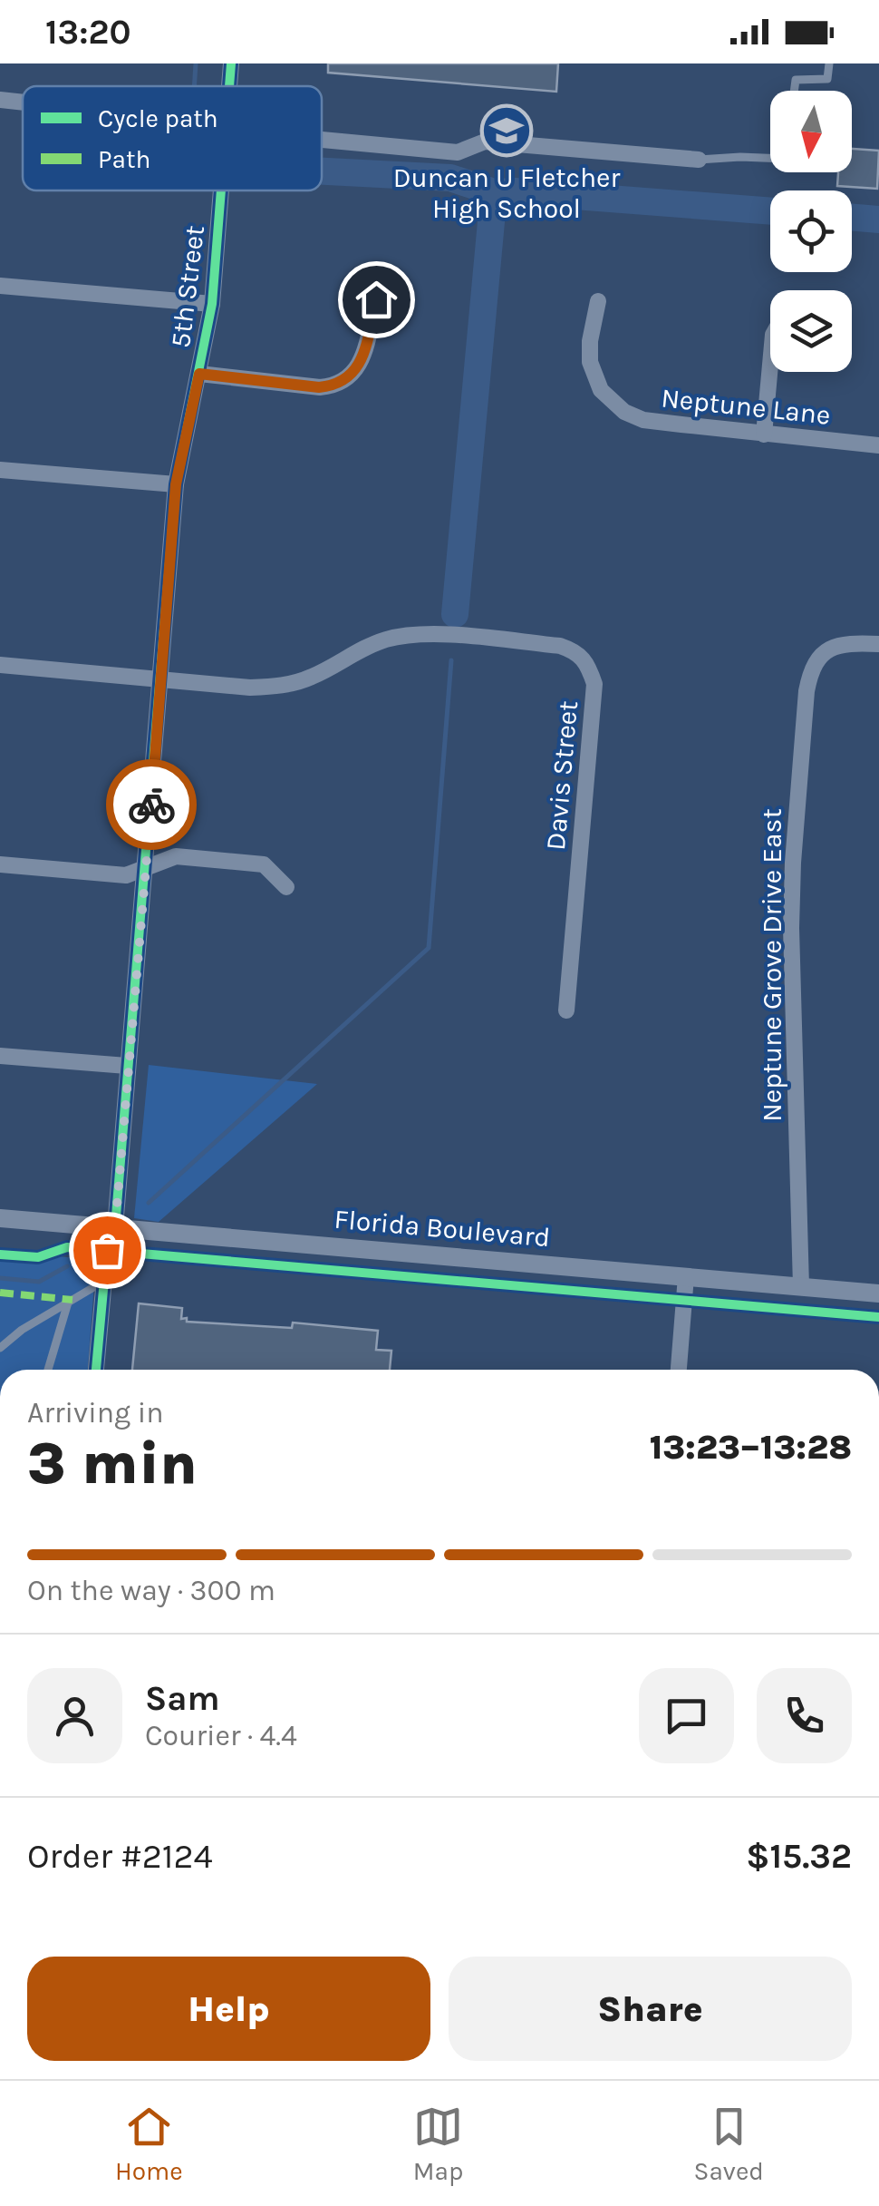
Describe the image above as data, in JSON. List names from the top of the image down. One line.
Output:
{"streets":{"street":["5th Street","Neptune Lane","Davis Street","Neptune Grove Drive East","Florida Boulevard"]},"crossings":[["5th Street","Davis Street"],["5th Street","Florida Boulevard"],["Neptune Grove Drive East","Florida Boulevard"]],"places":{"school or university":["Duncan U Fletcher High School"]},"legend":["Cycle path","Path"],"north":"bottom","page":{"status":"13:20","heading":["3 min","Arriving in","13:23–13:28"],"panel":["Sam","Courier · 4.4","Order #2124","$15.32"],"bar":"On the way · 300 m","buttons":["Help","Share"],"tabs":["Home","Map","Saved"]}}
